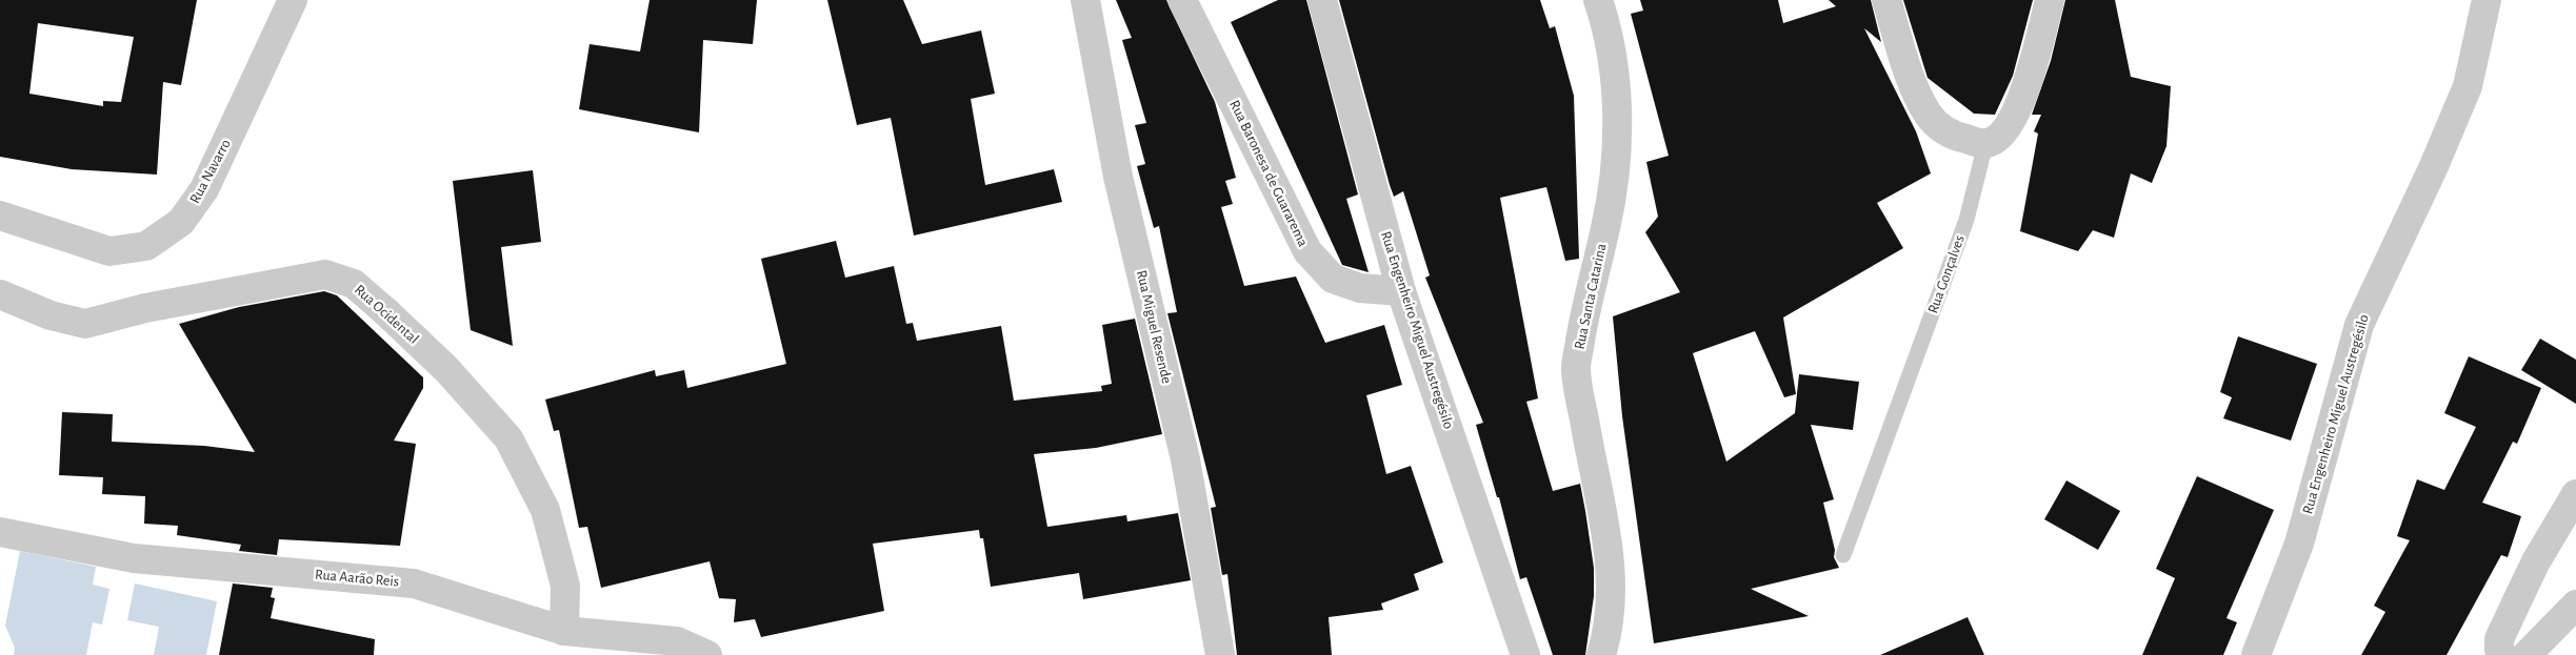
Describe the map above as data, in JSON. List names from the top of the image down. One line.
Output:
{"streets":{"street":["Rua Navarro","Rua Baronesa de Guararema","Rua Santa Catarina","Rua Ocidental","Rua Miguel Resende","Rua Engenheiro Miguel Austregésilo","Rua Aarão Reis"],"lane":["Rua Gonçalves"]},"crossings":[["Rua Baronesa de Guararema","Rua Engenheiro Miguel Austregésilo"],["Rua Ocidental","Rua Aarão Reis"]]}
